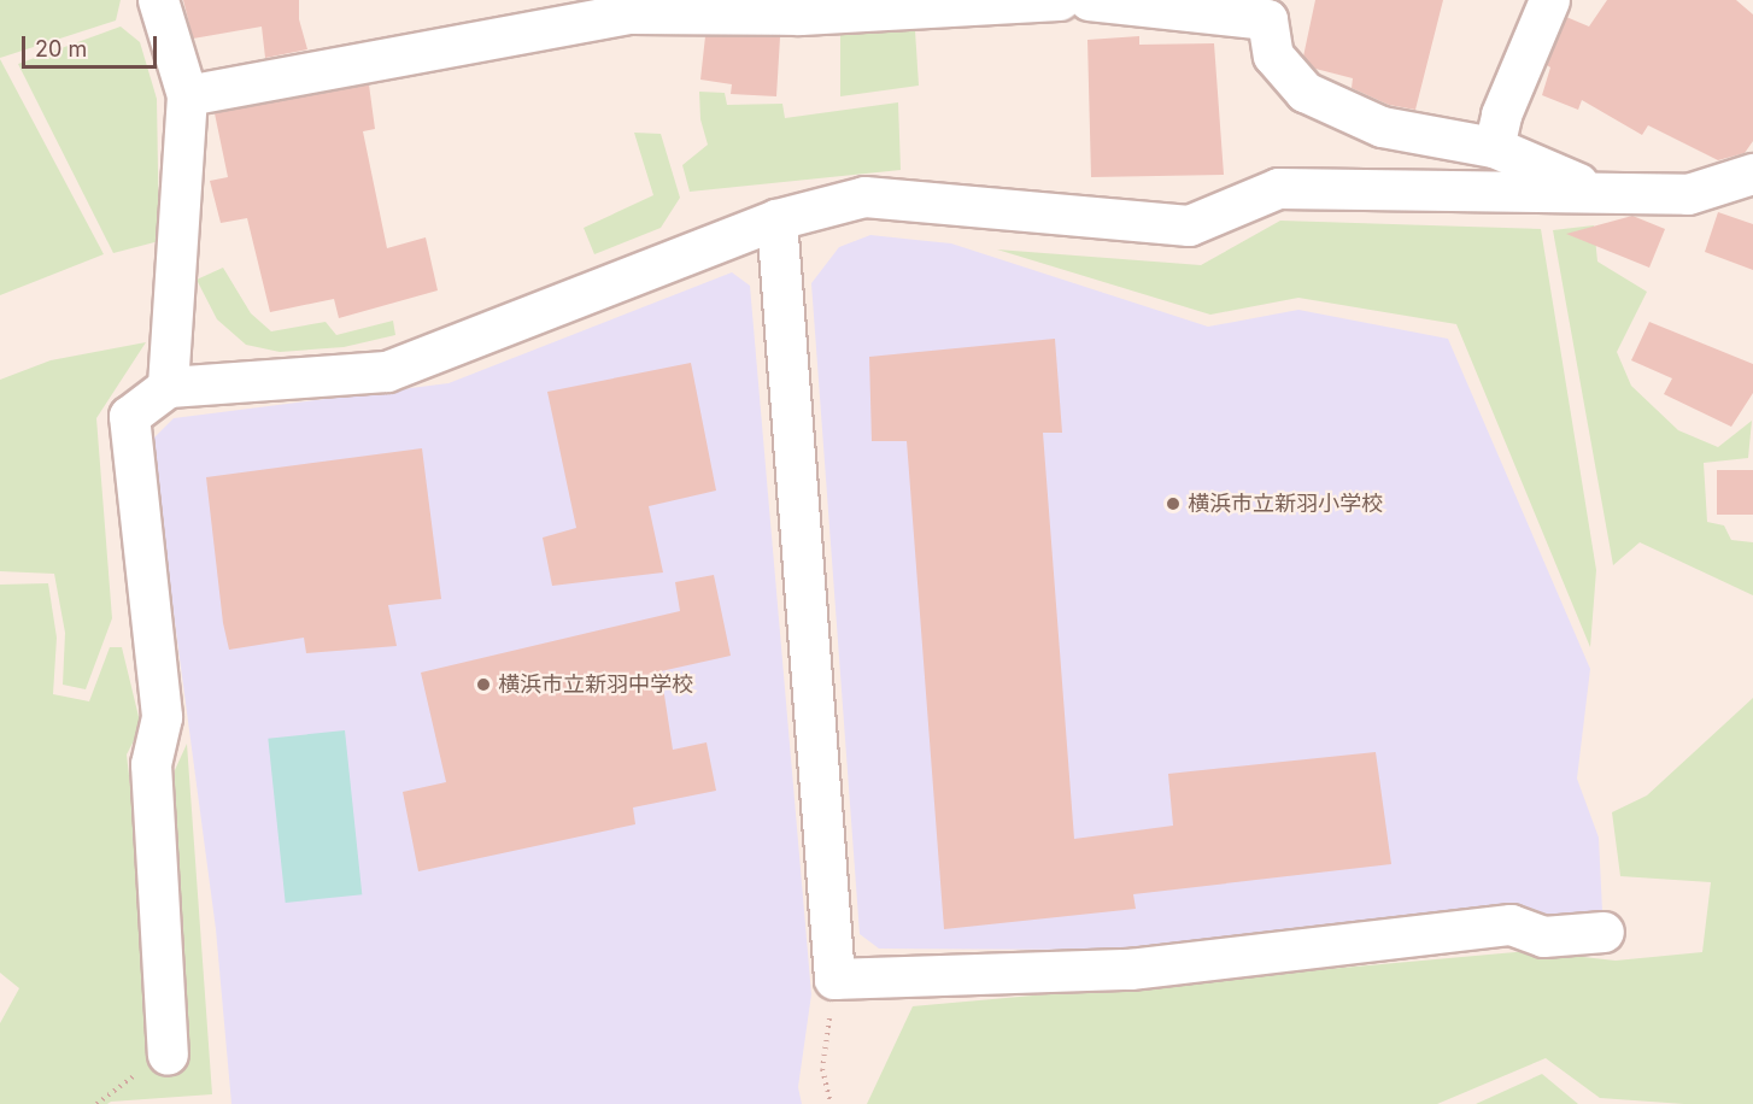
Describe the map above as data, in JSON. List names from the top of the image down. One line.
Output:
{"places":["横浜市立新羽小学校","横浜市立新羽中学校"],"scale_bar":"20 m"}
